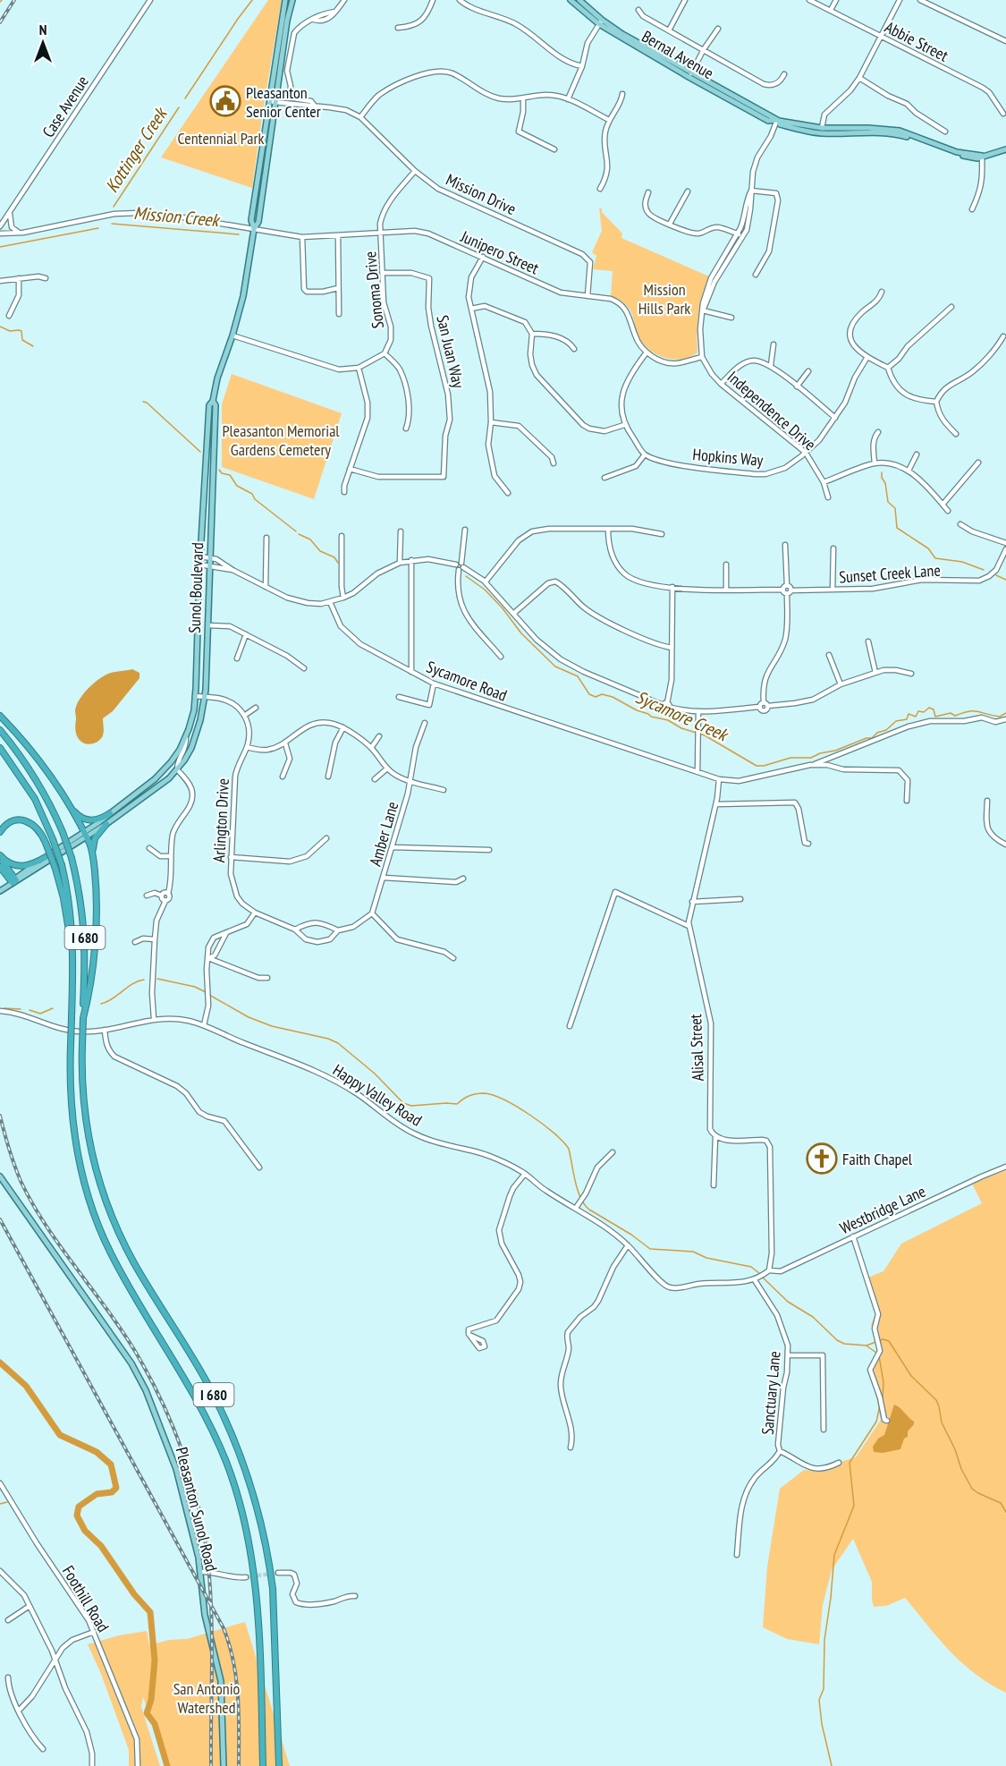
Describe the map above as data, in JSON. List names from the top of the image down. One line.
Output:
{"streets":{"highway":["I 680"],"main road":["Bernal Avenue","Sunol Boulevard","Pleasanton Sunol Road"],"street":["Abbie Street","Case Avenue","Mission Drive","Junipero Street","Sonoma Drive","San Juan Way","Independence Drive","Hopkins Way","Sunset Creek Lane","Sycamore Road","Arlington Drive","Amber Lane","Alisal Street","Happy Valley Road","Westbridge Lane","Sanctuary Lane","Foothill Road"]},"crossings":[["Bernal Avenue","Independence Drive"],["Mission Drive","Junipero Street"],["Mission Drive","Sonoma Drive"],["Mission Drive","Sunol Boulevard"],["Junipero Street","Sonoma Drive"],["Junipero Street","Sunol Boulevard"],["Sonoma Drive","San Juan Way"],["Independence Drive","Hopkins Way"],["Sycamore Road","Alisal Street"],["Happy Valley Road","Sanctuary Lane"]],"water":["Kottinger Creek","Mission Creek","Sycamore Creek"],"parks":["Centennial Park","Mission Hills Park","Pleasanton Memorial Gardens Cemetery","San Antonio Watershed"],"places":{"public building":["Pleasanton Senior Center"],"church":["Faith Chapel"]},"north":"top"}
